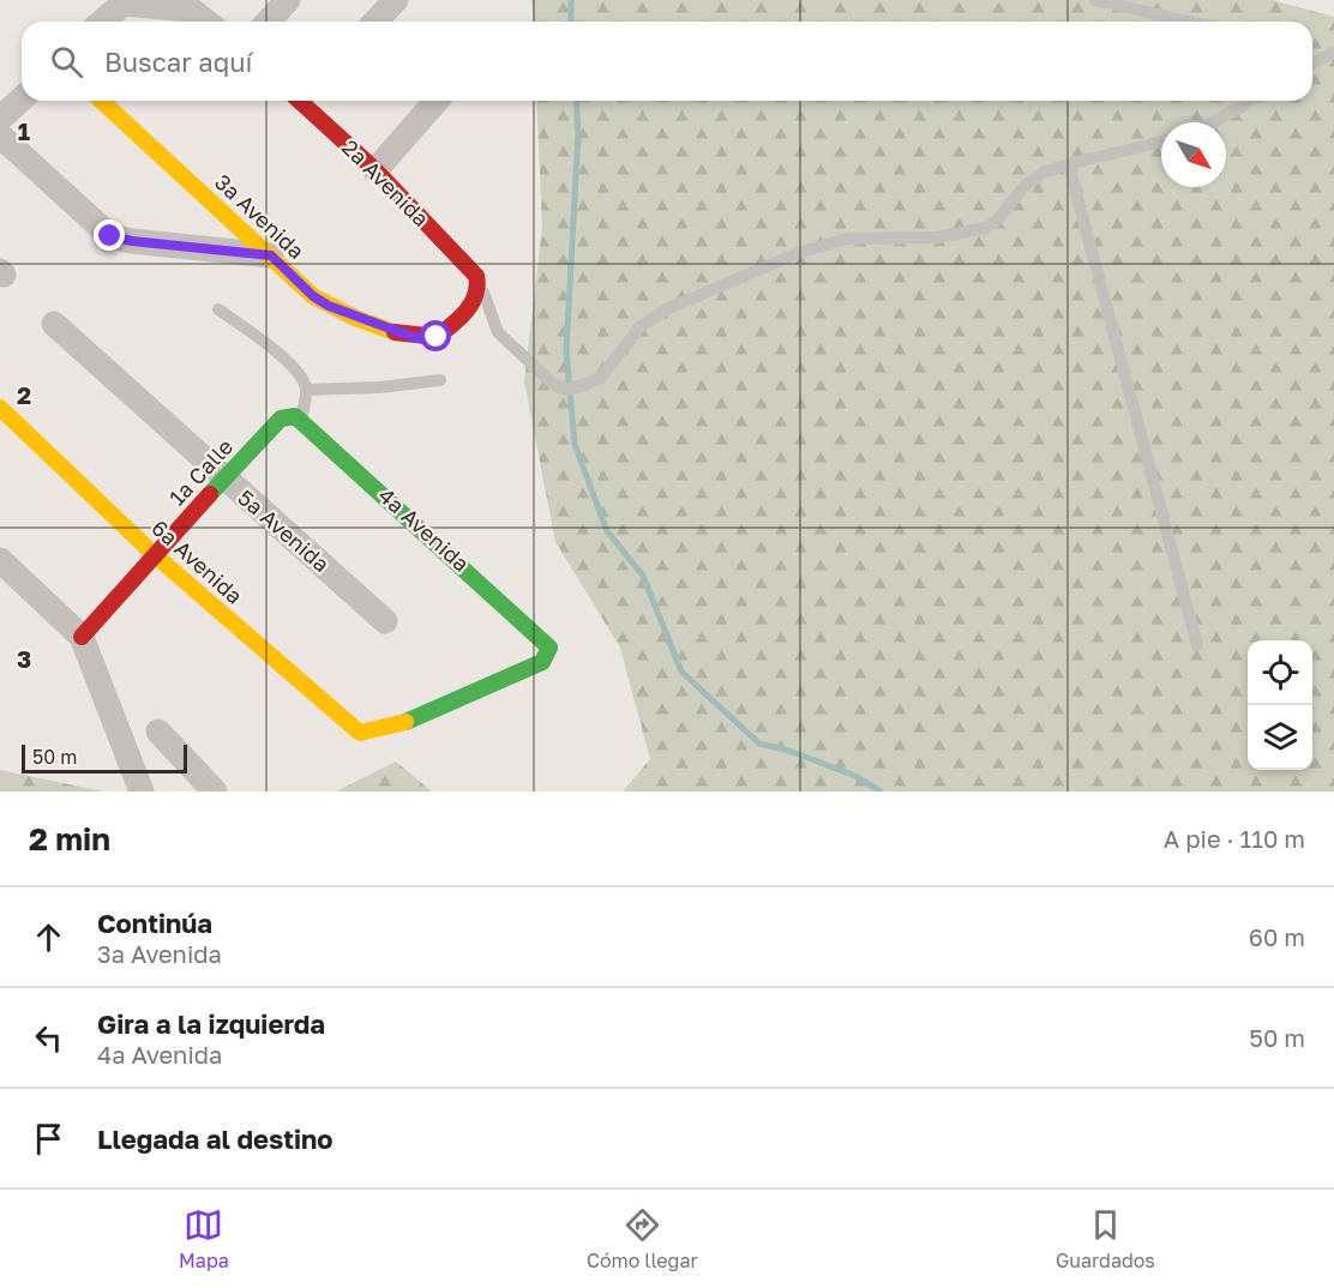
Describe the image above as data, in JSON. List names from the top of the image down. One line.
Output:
{"streets":{"street":["2a Avenida","3a Avenida","1a Calle","4a Avenida","5a Avenida","6a Avenida"]},"crossings":[["2a Avenida","3a Avenida"],["1a Calle","4a Avenida"],["1a Calle","5a Avenida"],["1a Calle","6a Avenida"],["4a Avenida","6a Avenida"]],"scale_bar":"50 m","north":"bottom right","page":{"search":"Buscar aquí","scale":"50 m","heading":["2 min","A pie · 110 m"],"list":[["Continúa","3a Avenida","60 m"],["Gira a la izquierda","4a Avenida","50 m"],"Llegada al destino"],"nav":["Mapa","Cómo llegar","Guardados"]},"grid":{"rows":["1","2","3"]}}
